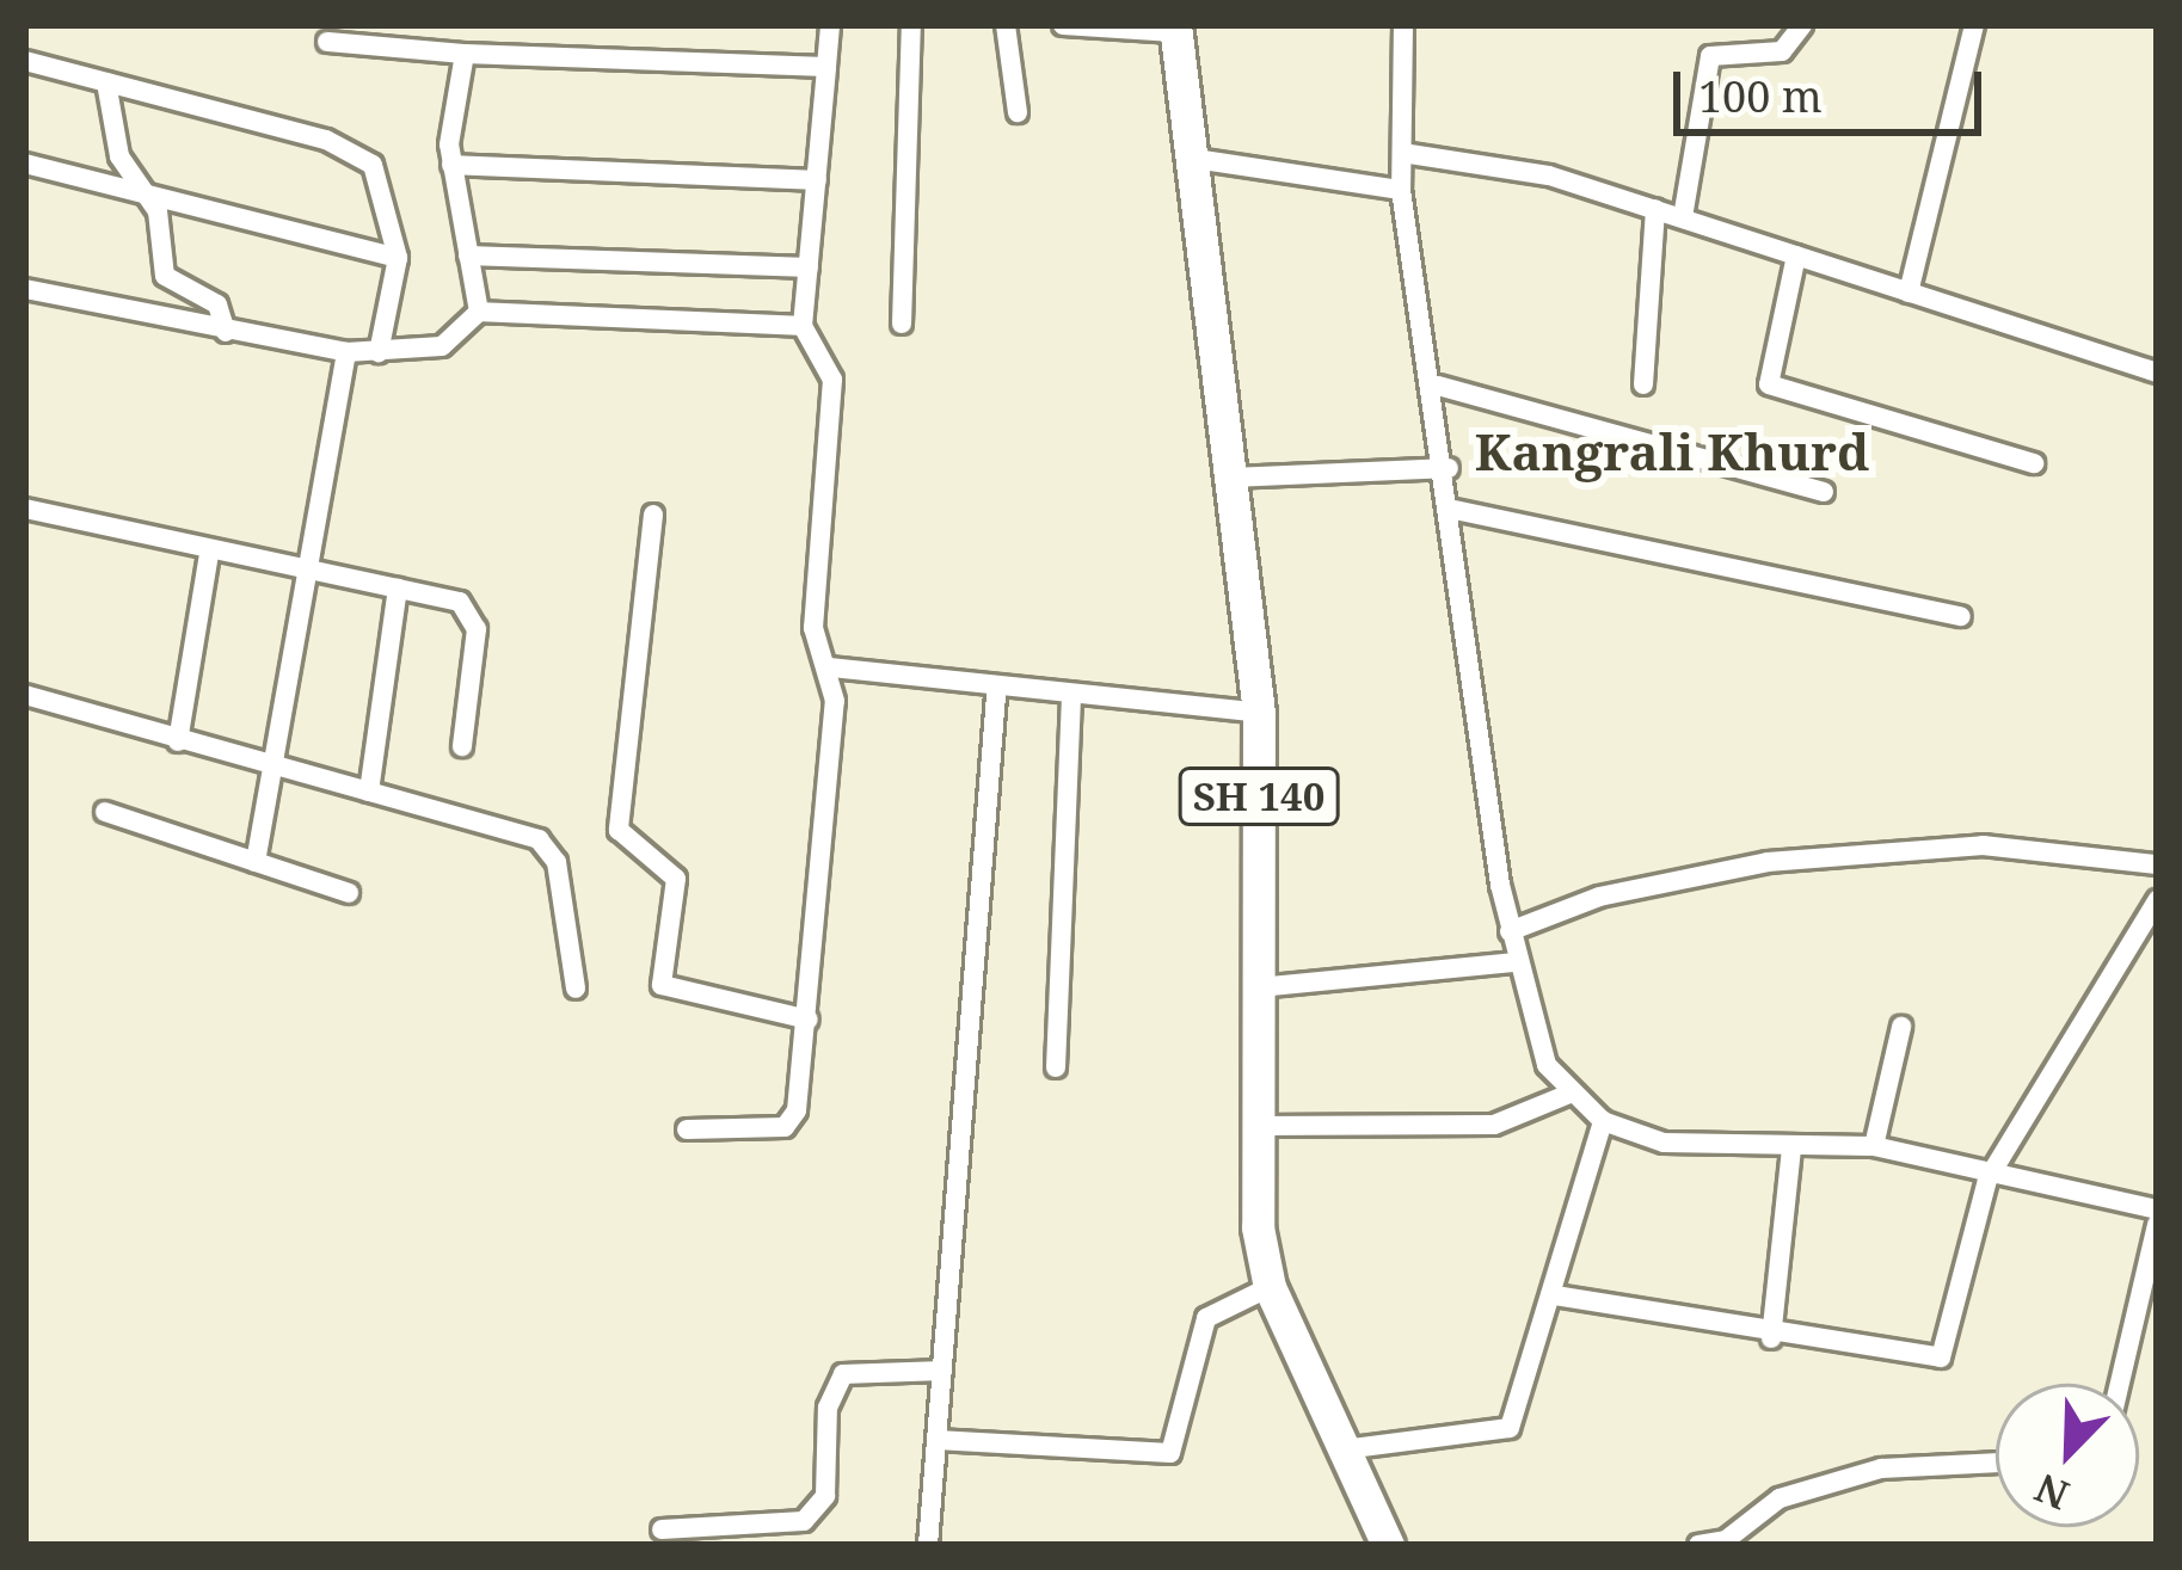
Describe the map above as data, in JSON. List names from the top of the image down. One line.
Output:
{"streets":{"main road":["SH 140"]},"districts":["Kangrali Khurd"],"scale_bar":"100 m","north":"bottom left"}
